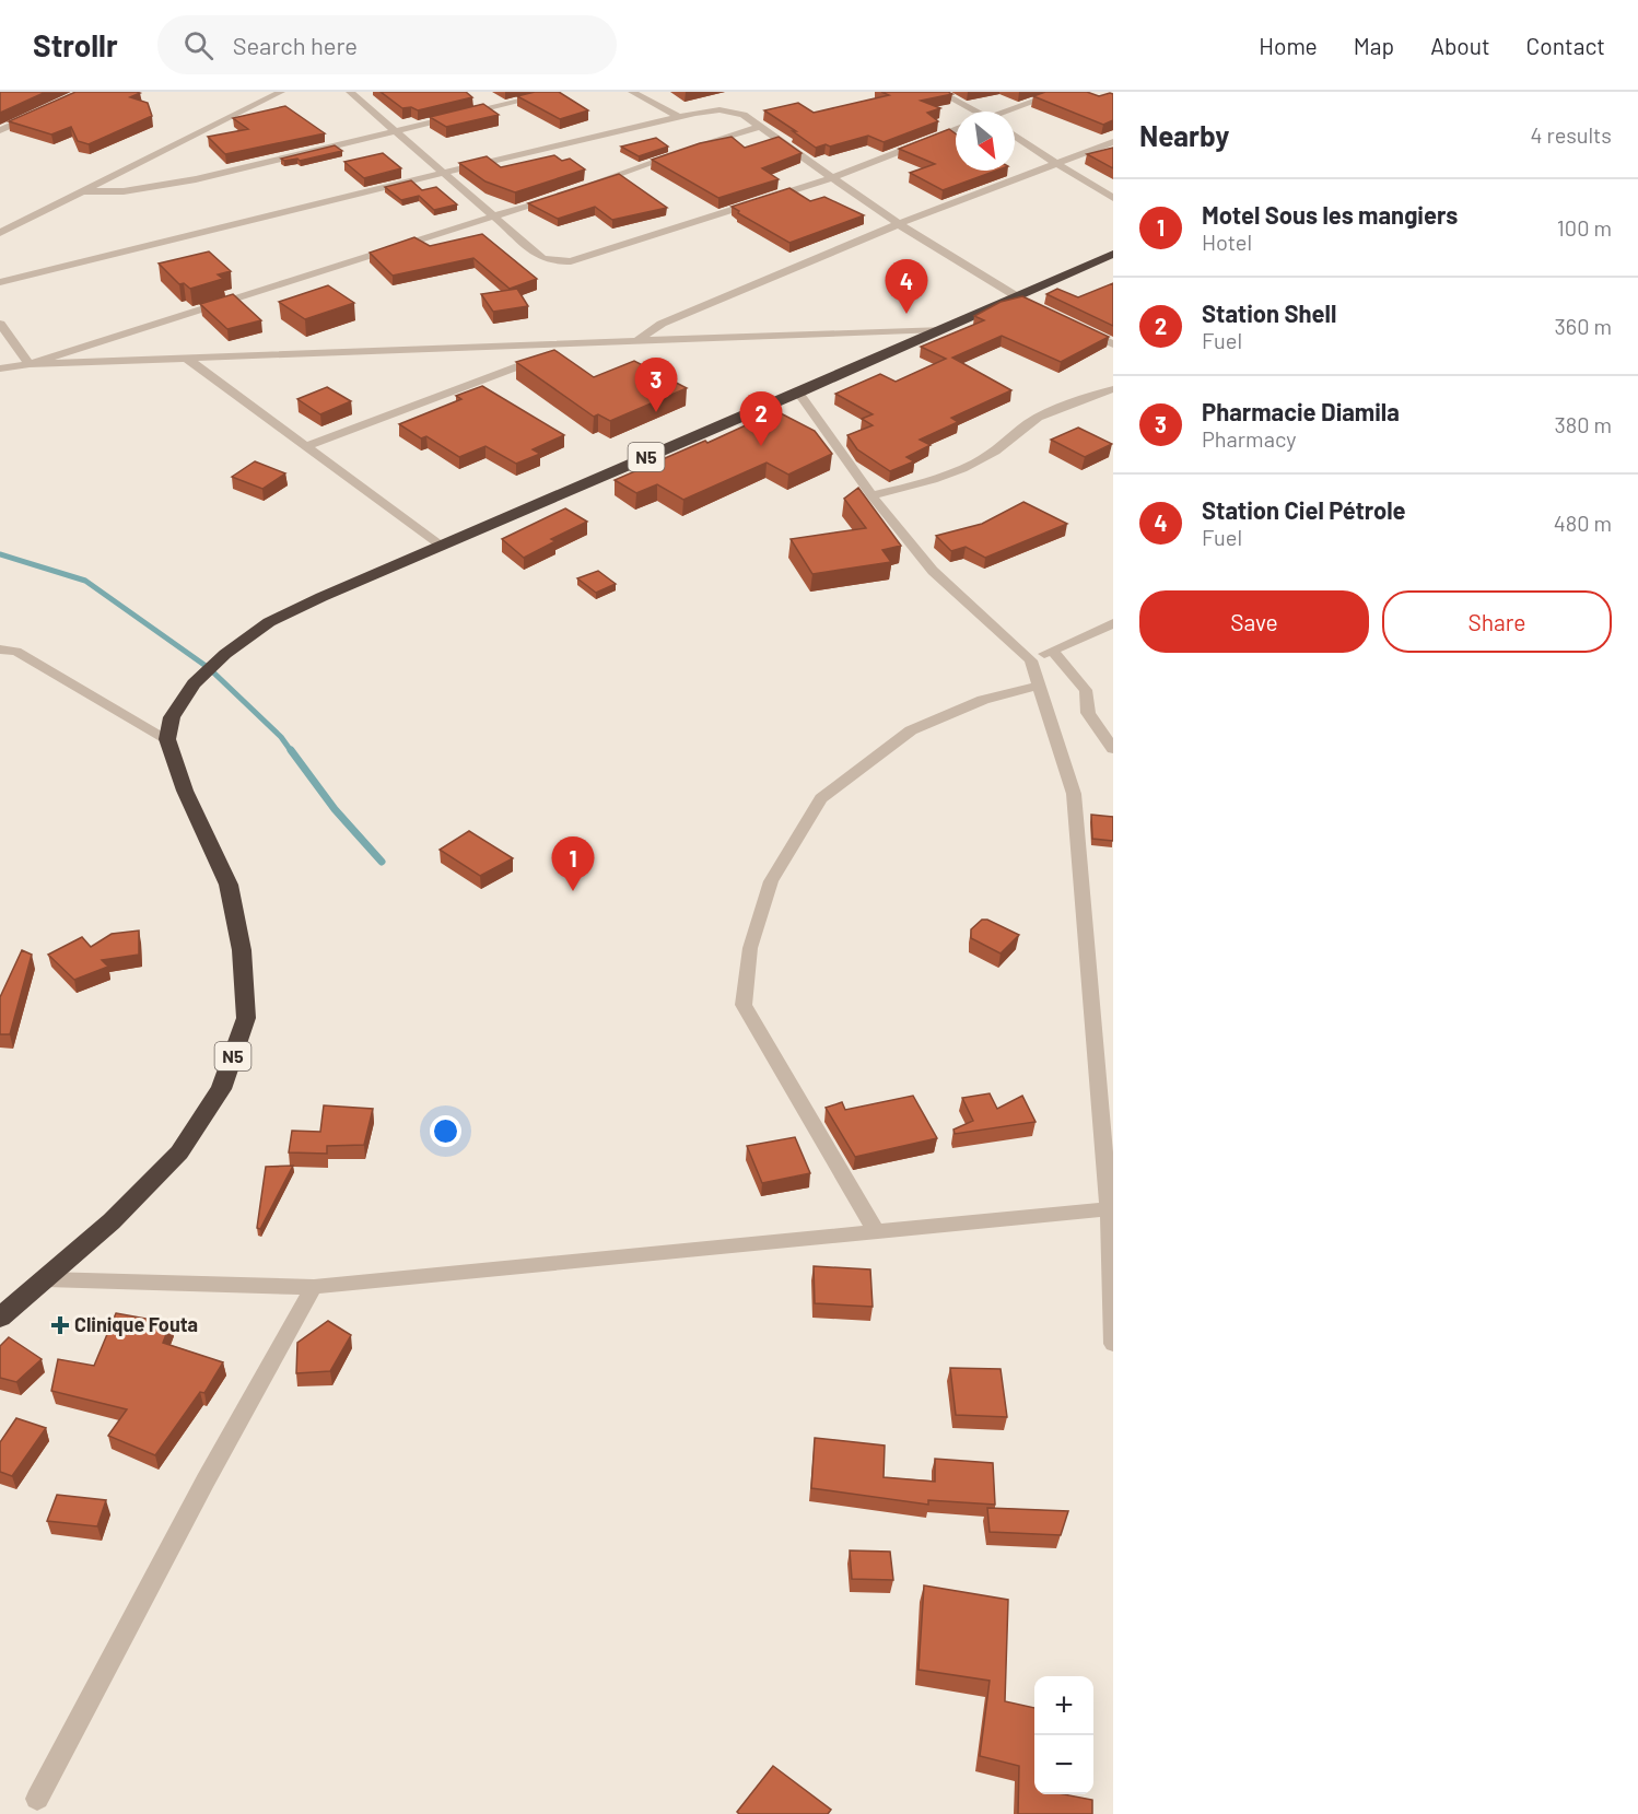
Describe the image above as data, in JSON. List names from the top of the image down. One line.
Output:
{"streets":{"highway":["N5"]},"places":{"health":["Clinique Fouta"]},"north":"bottom right","page":{"header":"Strollr","search":"Search here","nav":["Home","Map","About","Contact"],"heading":["Nearby","4 results"],"list":[{"mark":"1","name":"Motel Sous les mangiers","note":"Hotel","value":"100 m"},{"mark":"2","name":"Station Shell","note":"Fuel","value":"360 m"},{"mark":"3","name":"Pharmacie Diamila","note":"Pharmacy","value":"380 m"},{"mark":"4","name":"Station Ciel Pétrole","note":"Fuel","value":"480 m"}],"pins":["4","3","2","1"],"buttons":["Save","Share"],"map_buttons":["+","−"]}}
